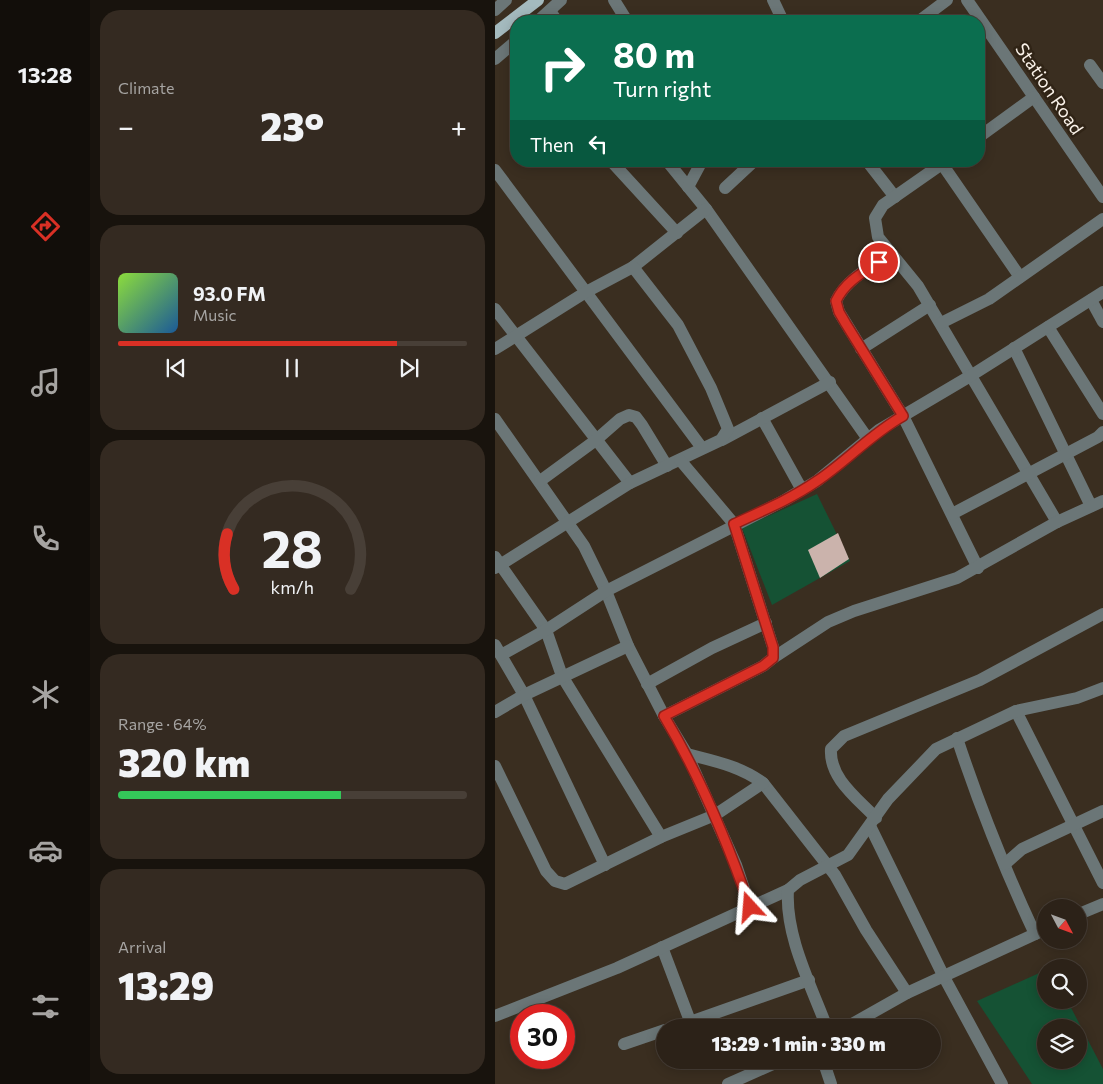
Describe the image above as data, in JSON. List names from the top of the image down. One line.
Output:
{"streets":{"street":["Station Road"]},"north":"bottom right","page":{"tabs":"13:28","tile":["Climate",["Range · 64%","320 km"],["Arrival","13:29"]],"turn":["80 m","Turn right"],"heat":["−","23°","+"],"then":"Then","song":["93.0 FM","Music"],"limit":"30","trip":"13:29 · 1 min · 330 m","gauge":["28","km/h"]}}
